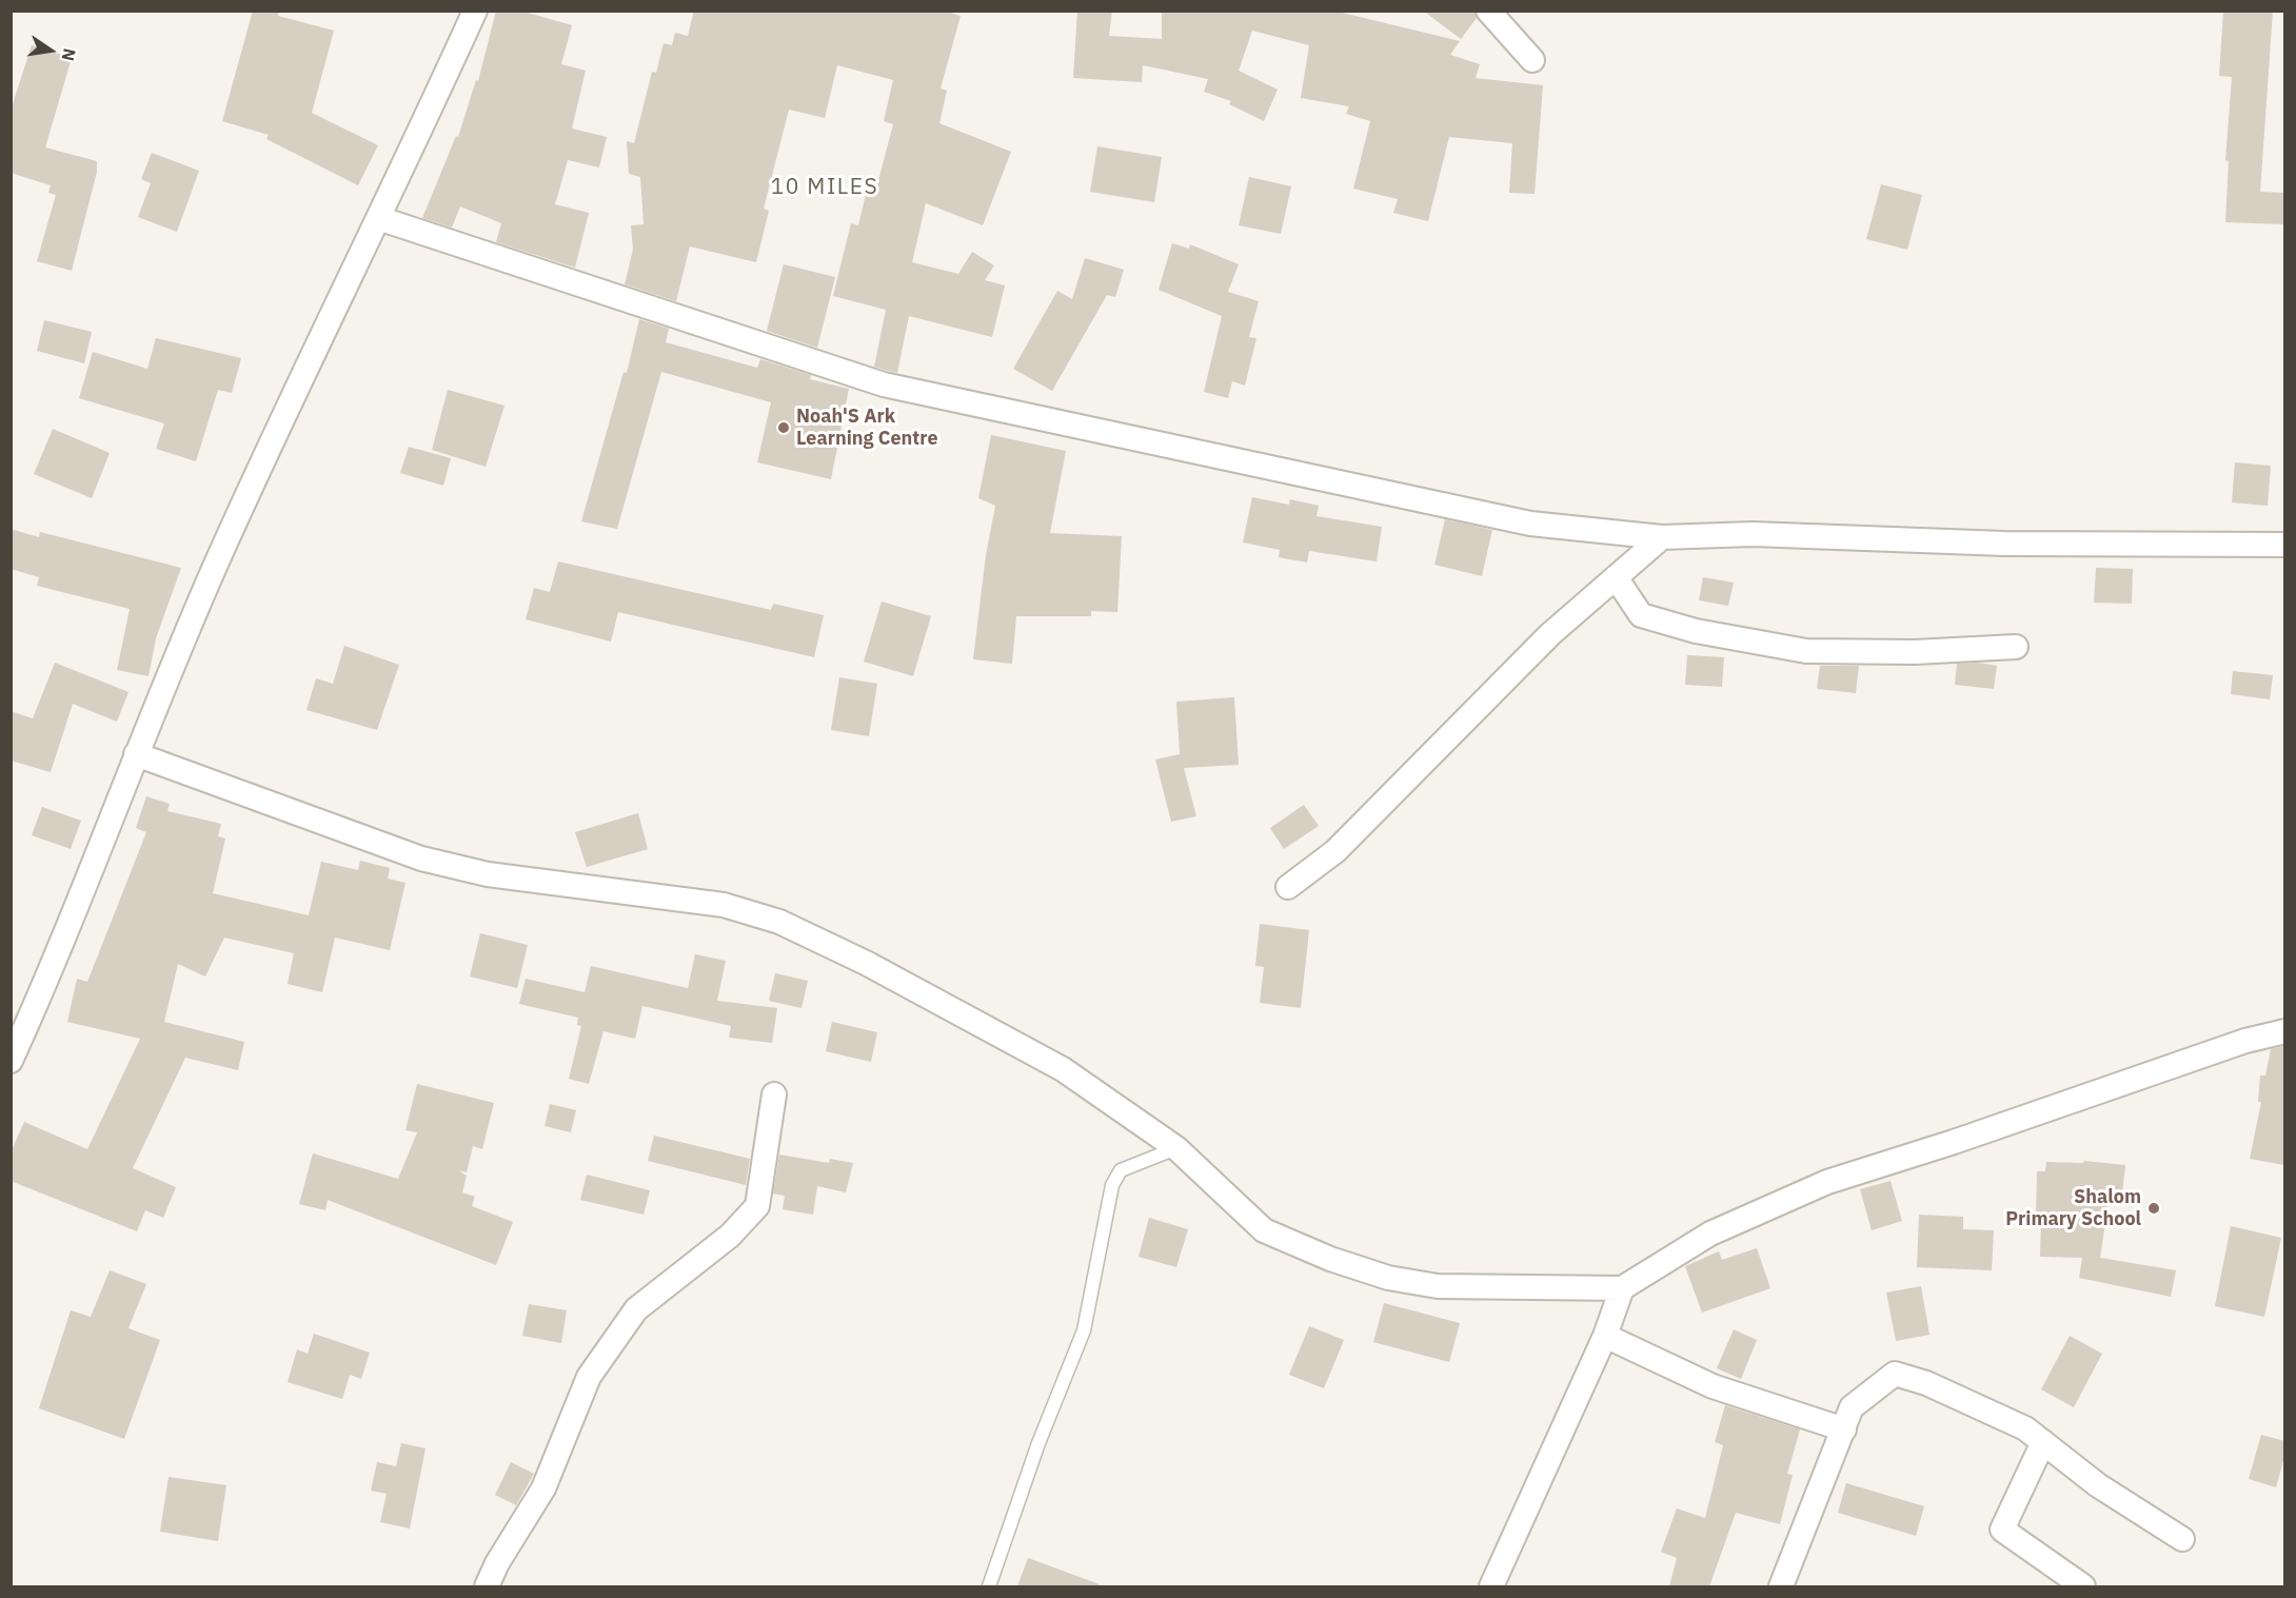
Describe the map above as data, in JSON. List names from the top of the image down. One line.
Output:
{"districts":["10 MILES"],"places":["Noah'S Ark Learning Centre","Shalom Primary School"],"north":"right"}
